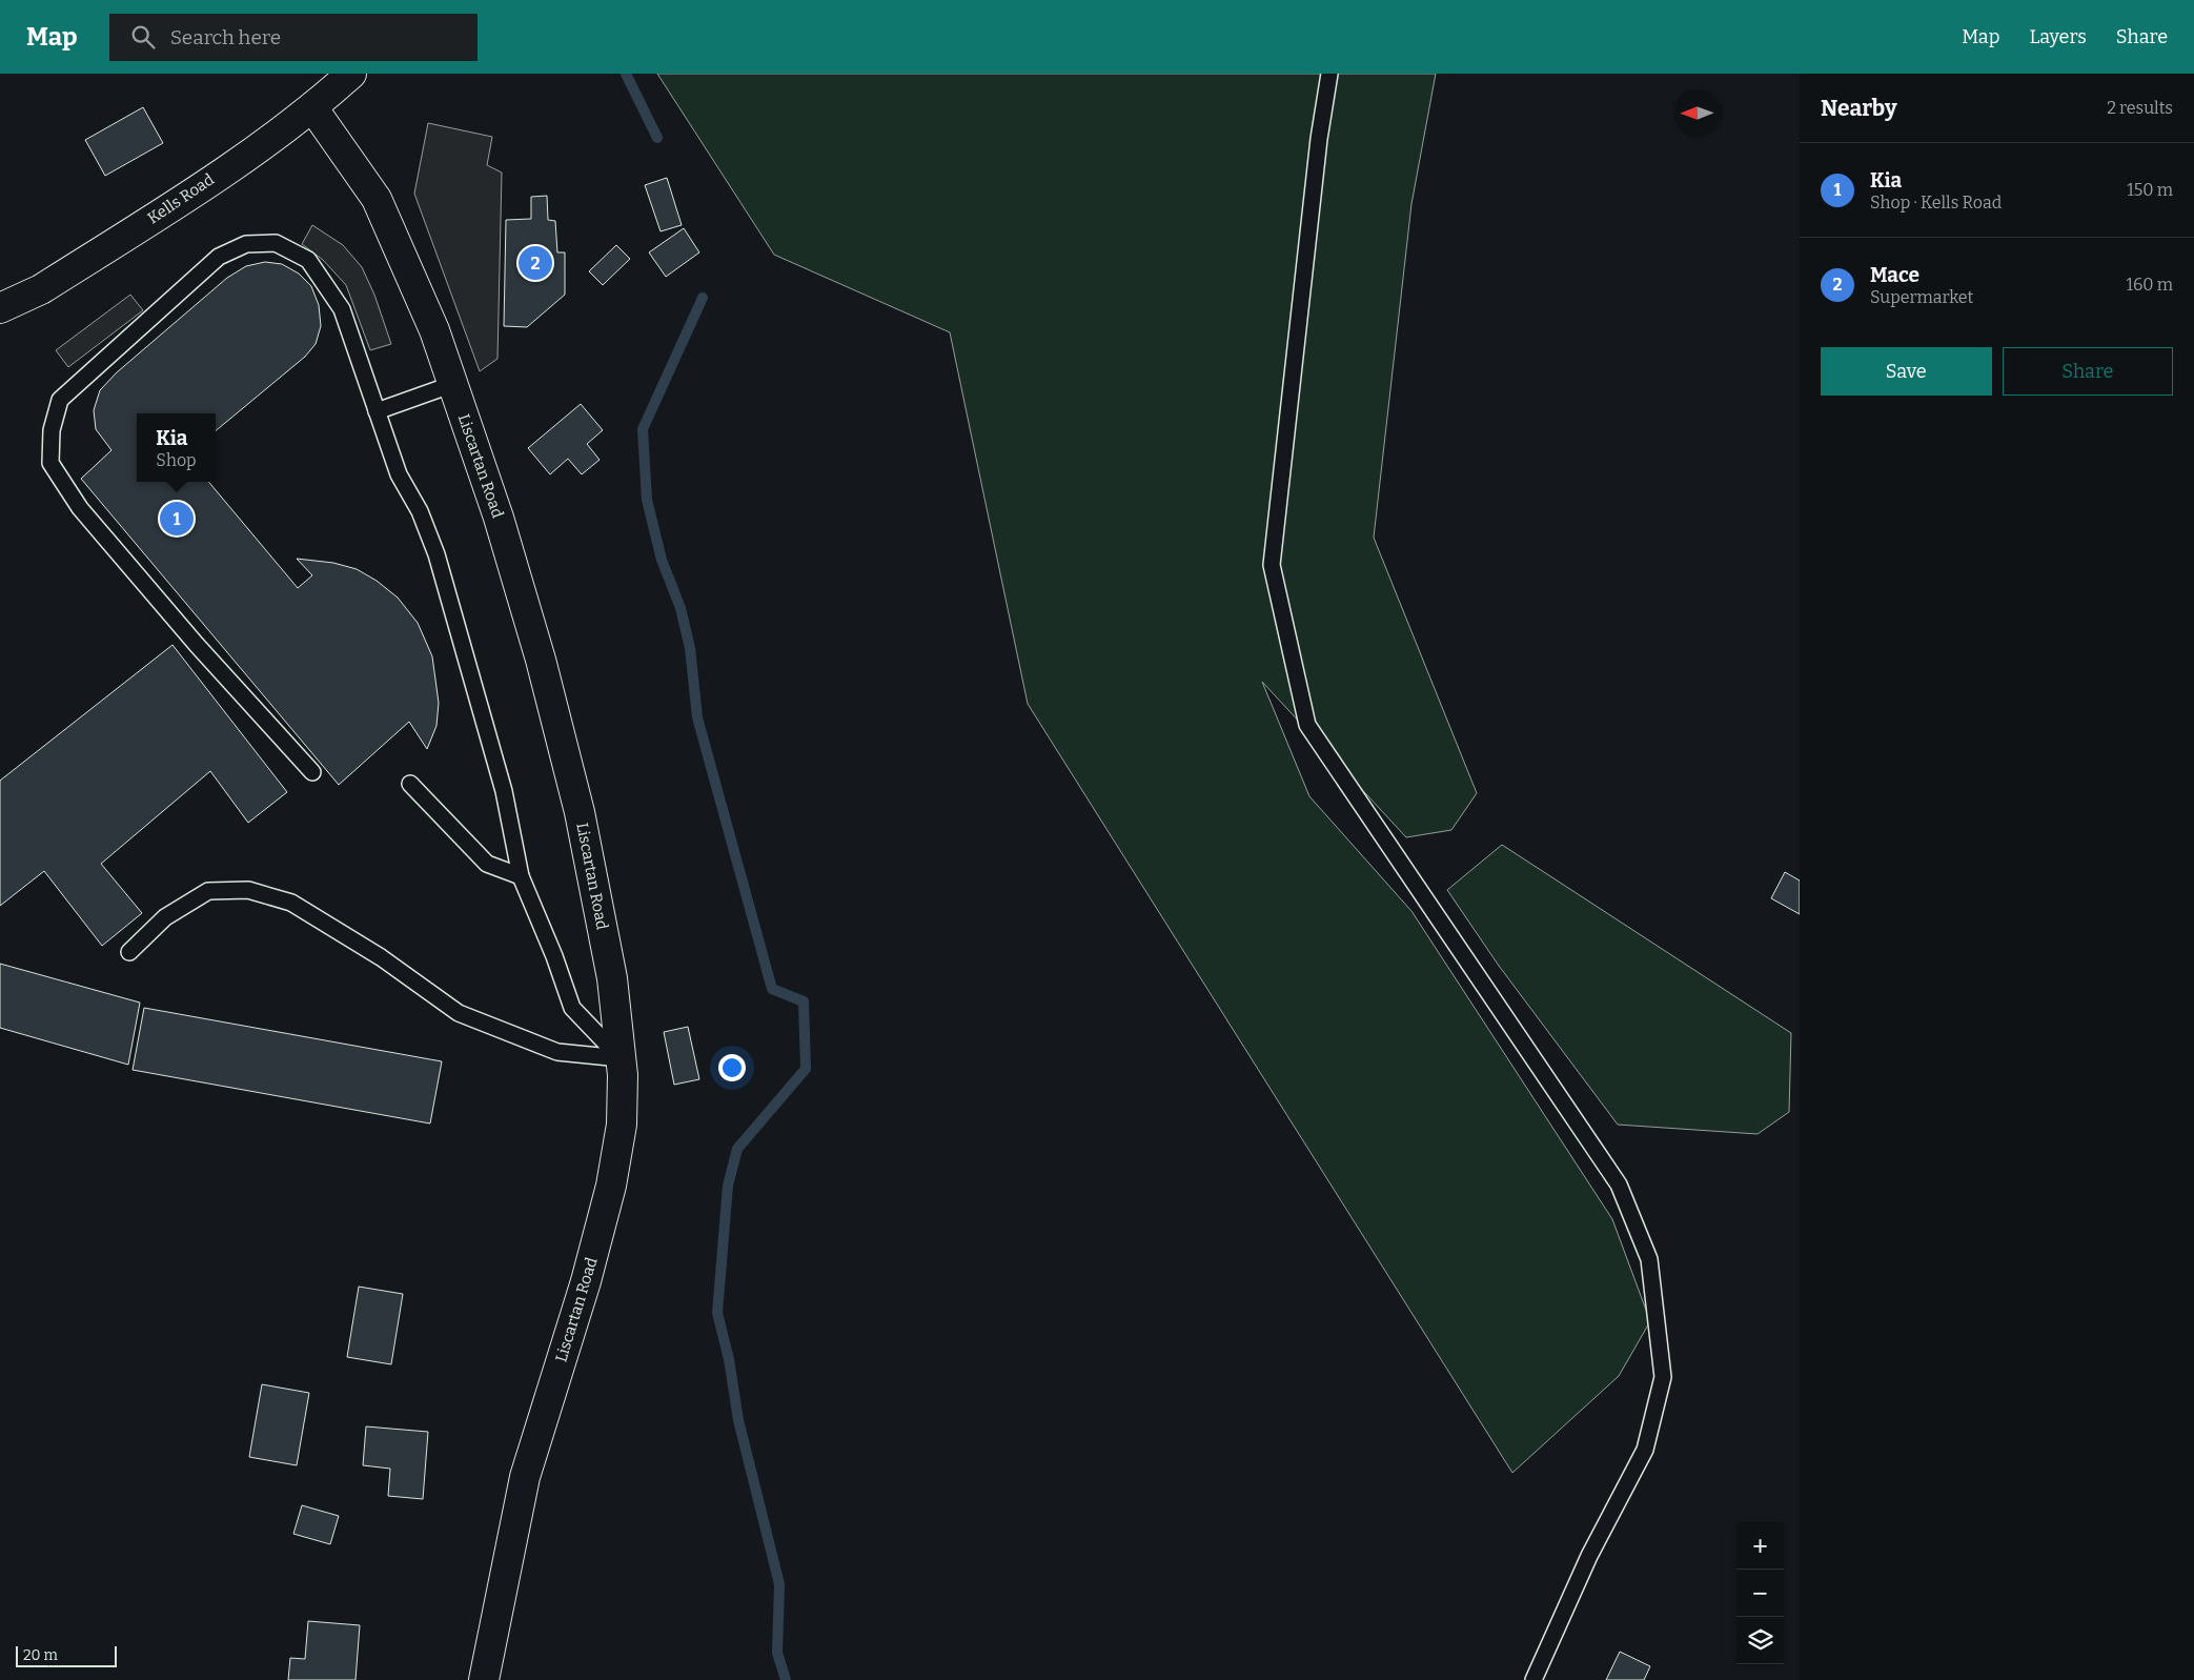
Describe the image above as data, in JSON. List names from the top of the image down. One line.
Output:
{"streets":{"street":["Kells Road","Liscartan Road"]},"crossings":[["Kells Road","Liscartan Road"]],"scale_bar":"20 m","north":"left","page":{"header":"Map","search":"Search here","nav":["Map","Layers","Share"],"heading":["Nearby","2 results"],"list":[{"mark":"1","name":"Kia","note":"Shop · Kells Road","value":"150 m"},{"mark":"2","name":"Mace","note":"Supermarket","value":"160 m"}],"pins":["2","1"],"buttons":["Save","Share"],"popup":["Kia","Shop"],"map_buttons":["+","−"],"scale":"20 m"}}
